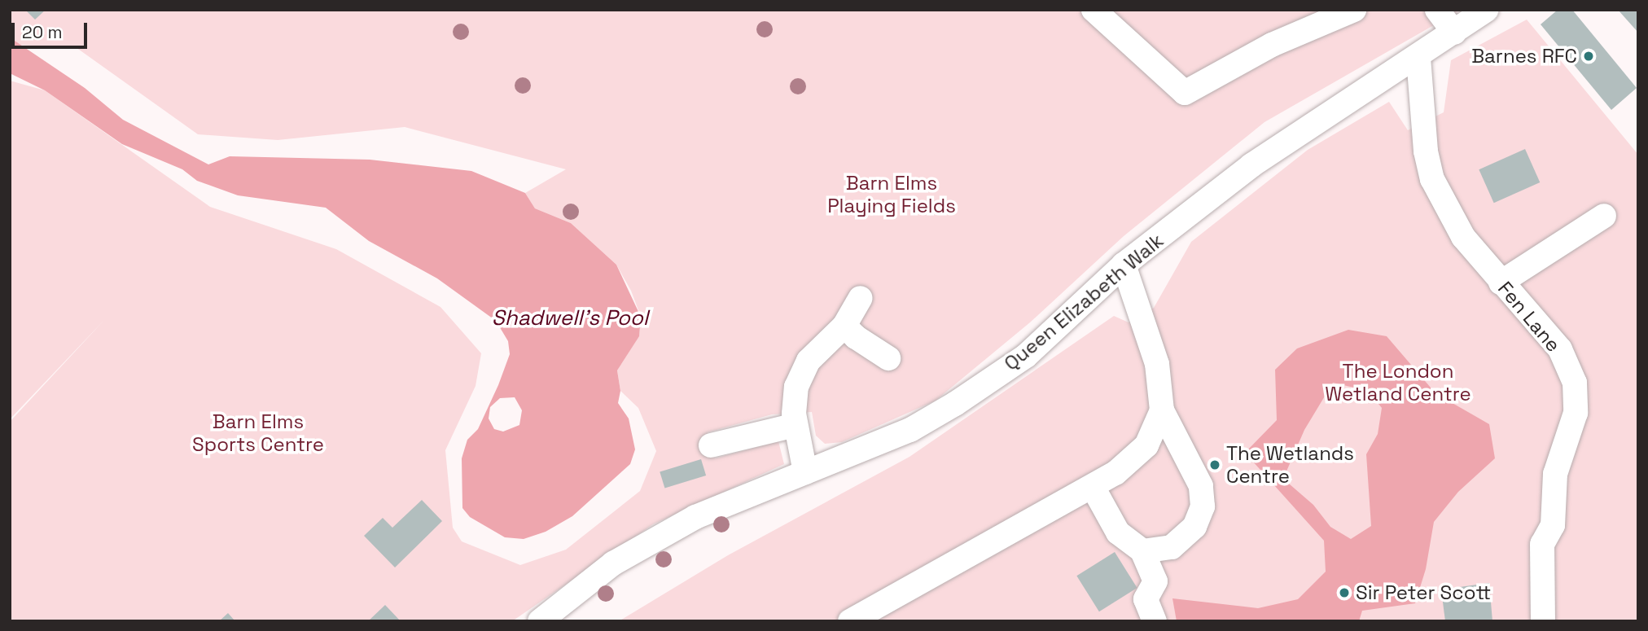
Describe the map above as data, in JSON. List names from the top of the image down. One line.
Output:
{"streets":{"street":["Queen Elizabeth Walk","Fen Lane"]},"crossings":[["Queen Elizabeth Walk","Fen Lane"]],"water":["Shadwell's Pool"],"parks":["Barn Elms Playing Fields","The London Wetland Centre","Barn Elms Sports Centre"],"places":["Barnes RFC","The Wetlands Centre","Sir Peter Scott"],"scale_bar":"20 m"}
